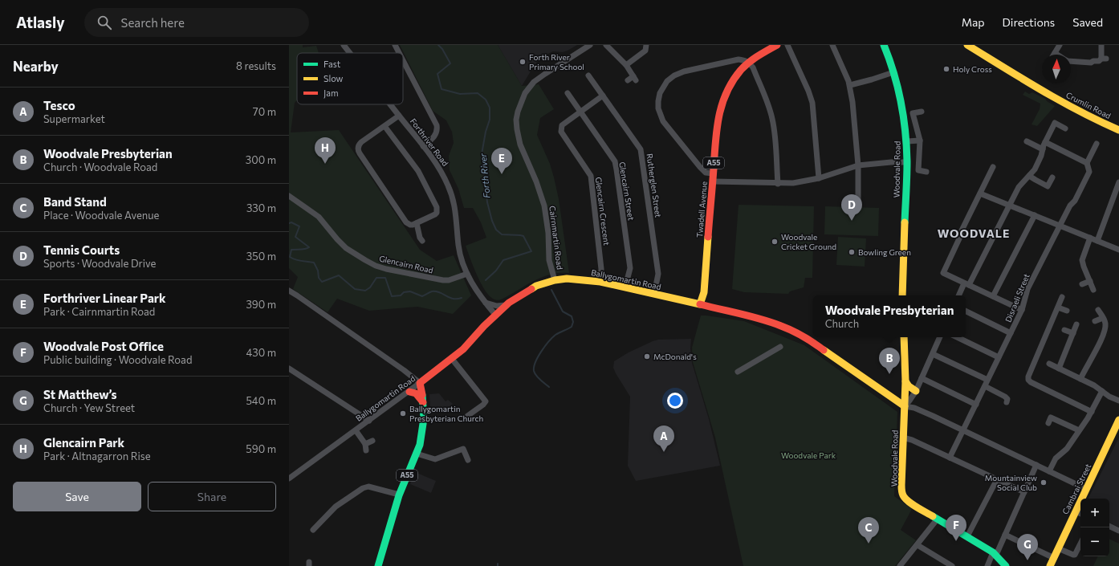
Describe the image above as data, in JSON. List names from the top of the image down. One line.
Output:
{"streets":{"main road":["Crumlin Road","A55","Woodvale Road","Twadell Avenue","Ballygomartin Road","Cambrai Street"],"street":["Forthriver Road","Rutherglen Street","Glencairn Street","Glencairn Crescent","Cairnmartin Road","Glencairn Road","Disraeli Street"]},"crossings":[["Forthriver Road","Glencairn Road"],["Forthriver Road","Ballygomartin Road"],["A55","Ballygomartin Road"],["Woodvale Road","Ballygomartin Road"],["Rutherglen Street","Glencairn Crescent"],["Rutherglen Street","Ballygomartin Road"],["Glencairn Street","Glencairn Crescent"],["Glencairn Street","Ballygomartin Road"],["Twadell Avenue","Ballygomartin Road"],["Glencairn Crescent","Ballygomartin Road"],["Cairnmartin Road","Ballygomartin Road"]],"districts":["WOODVALE"],"water":["Forth River"],"parks":["Woodvale Park"],"places":["Forth River Primary School","Holy Cross","Woodvale Cricket Ground","Bowling Green","McDonald's","Ballygomartin Presbyterian Church","Mountainview Social Club"],"legend":["Fast","Slow","Jam"],"north":"top","page":{"header":"Atlasly","search":"Search here","nav":["Map","Directions","Saved"],"heading":["Nearby","8 results"],"list":[{"mark":"A","name":"Tesco","note":"Supermarket","value":"70 m"},{"mark":"B","name":"Woodvale Presbyterian","note":"Church · Woodvale Road","value":"300 m"},{"mark":"C","name":"Band Stand","note":"Place · Woodvale Avenue","value":"330 m"},{"mark":"D","name":"Tennis Courts","note":"Sports · Woodvale Drive","value":"350 m"},{"mark":"E","name":"Forthriver Linear Park","note":"Park · Cairnmartin Road","value":"390 m"},{"mark":"F","name":"Woodvale Post Office","note":"Public building · Woodvale Road","value":"430 m"},{"mark":"G","name":"St Matthew’s","note":"Church · Yew Street","value":"540 m"},{"mark":"H","name":"Glencairn Park","note":"Park · Altnagarron Rise","value":"590 m"}],"pins":["H","E","D","B","A","F","C","G"],"popup":["Woodvale Presbyterian","Church"],"buttons":["Save","Share"],"map_buttons":["+","−"]}}
